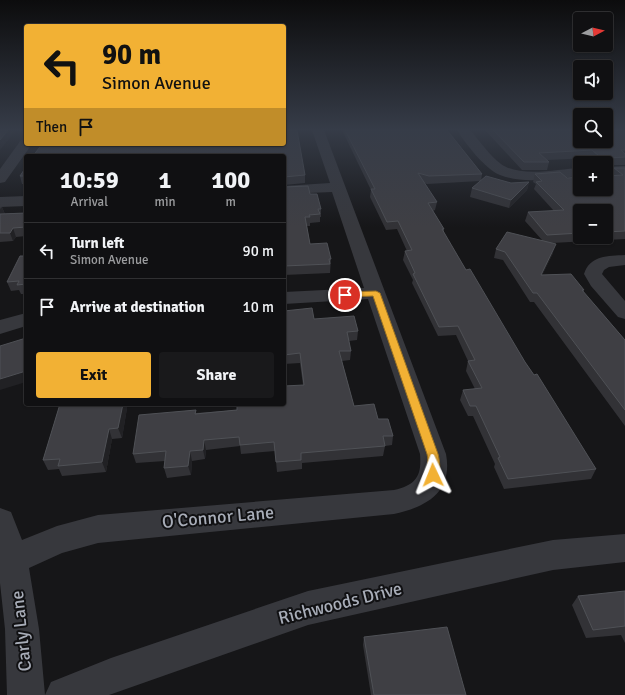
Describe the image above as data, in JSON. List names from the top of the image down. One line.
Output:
{"streets":{"street":["O'Connor Lane","Richwoods Drive","Carly Lane"]},"crossings":[["O'Connor Lane","Carly Lane"]],"north":"right","page":{"map_buttons":["+","−"],"turn":["90 m","Simon Avenue"],"then":"Then","eta":["10:59","Arrival","1","min","100","m"],"list":[{"name":"Turn left","note":"Simon Avenue","value":"90 m"},{"name":"Arrive at destination","value":"10 m"}],"buttons":["Exit","Share"]}}
